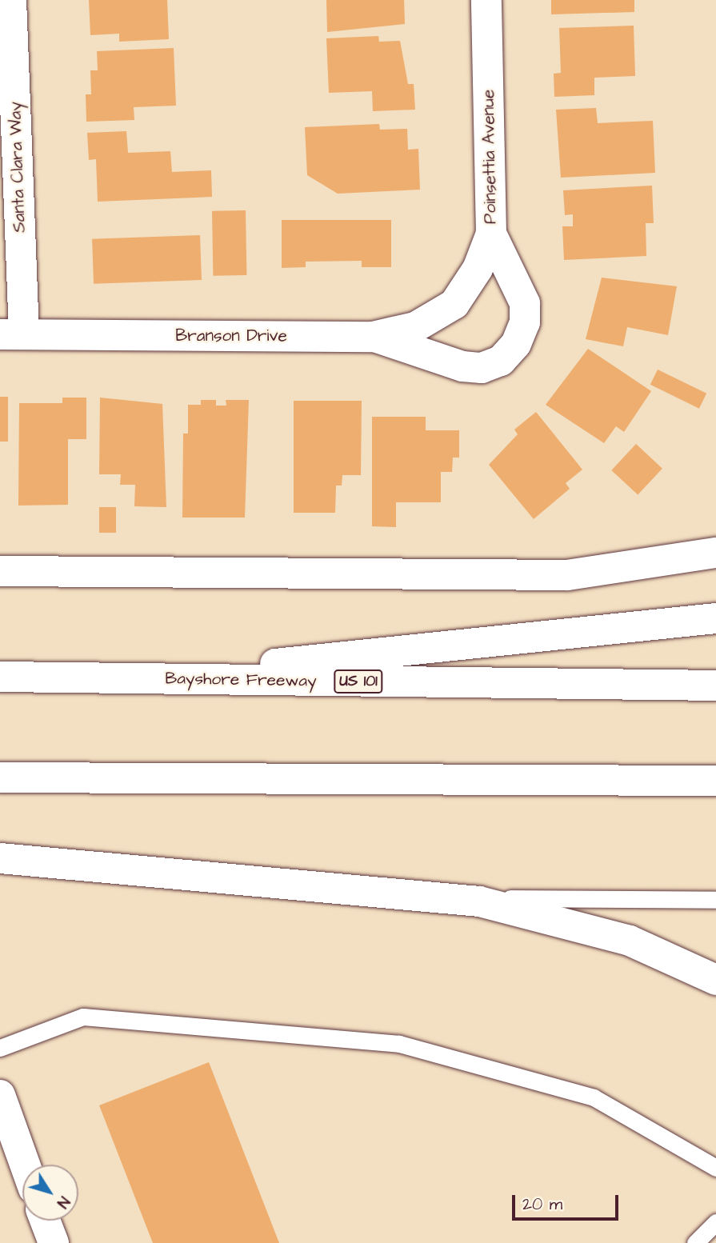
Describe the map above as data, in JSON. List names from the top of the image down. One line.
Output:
{"streets":{"main road":["Poinsettia Avenue","Santa Clara Way","Branson Drive","Bayshore Freeway","US 101"]},"crossings":[["Poinsettia Avenue","Branson Drive"],["Santa Clara Way","Branson Drive"]],"scale_bar":"20 m","north":"bottom right"}
